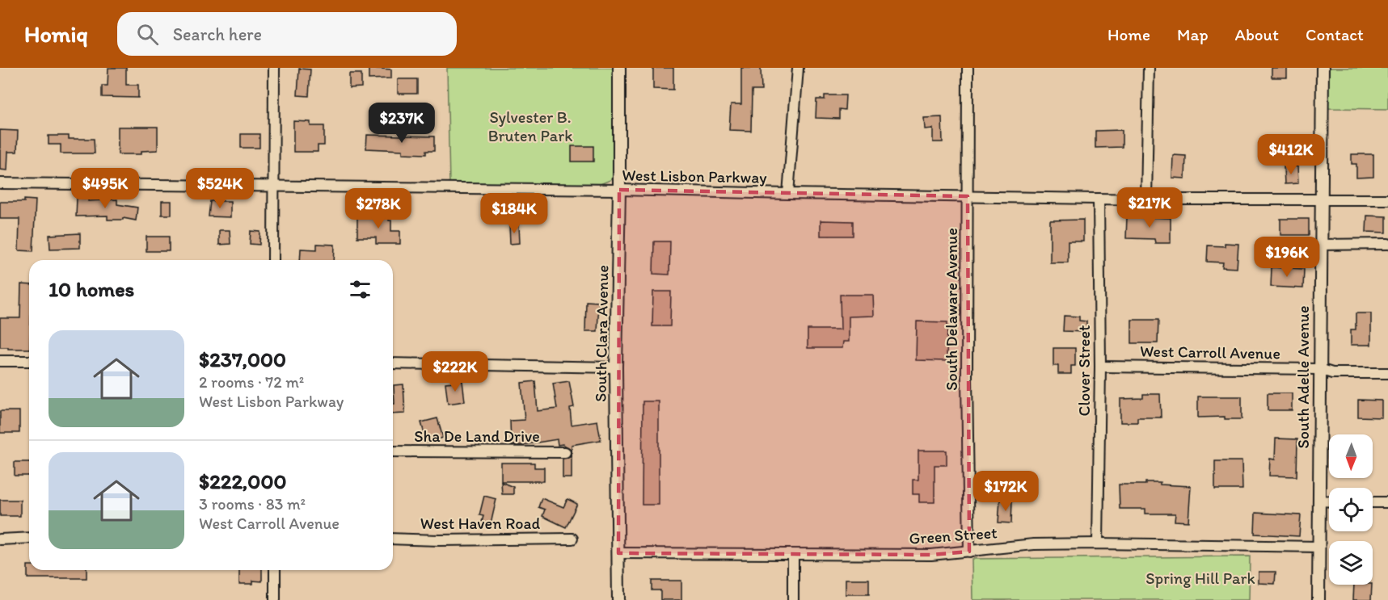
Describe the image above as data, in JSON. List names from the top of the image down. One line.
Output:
{"streets":{"street":["West Lisbon Parkway","South Delaware Avenue","South Clara Avenue","West Carroll Avenue","Clover Street","South Adelle Avenue","Sha De Land Drive","West Haven Road","Green Street"]},"crossings":[["West Lisbon Parkway","South Delaware Avenue"],["West Lisbon Parkway","South Clara Avenue"],["West Lisbon Parkway","Clover Street"],["West Lisbon Parkway","South Adelle Avenue"],["South Delaware Avenue","Green Street"],["South Clara Avenue","Green Street"],["West Carroll Avenue","Clover Street"],["West Carroll Avenue","South Adelle Avenue"],["Clover Street","Green Street"],["South Adelle Avenue","Green Street"]],"parks":["Sylvester B. Bruten Park","Spring Hill Park"],"north":"bottom","page":{"header":"Homiq","search":"Search here","nav":["Home","Map","About","Contact"],"price":["$237K","$412K","$495K","$524K","$217K","$278K","$184K","$196K","$222K","$172K"],"heading":"10 homes","list":[{"name":"$237,000","note":"2 rooms · 72 m² · West Lisbon Parkway"},{"name":"$222,000","note":"3 rooms · 83 m² · West Carroll Avenue"}]}}
